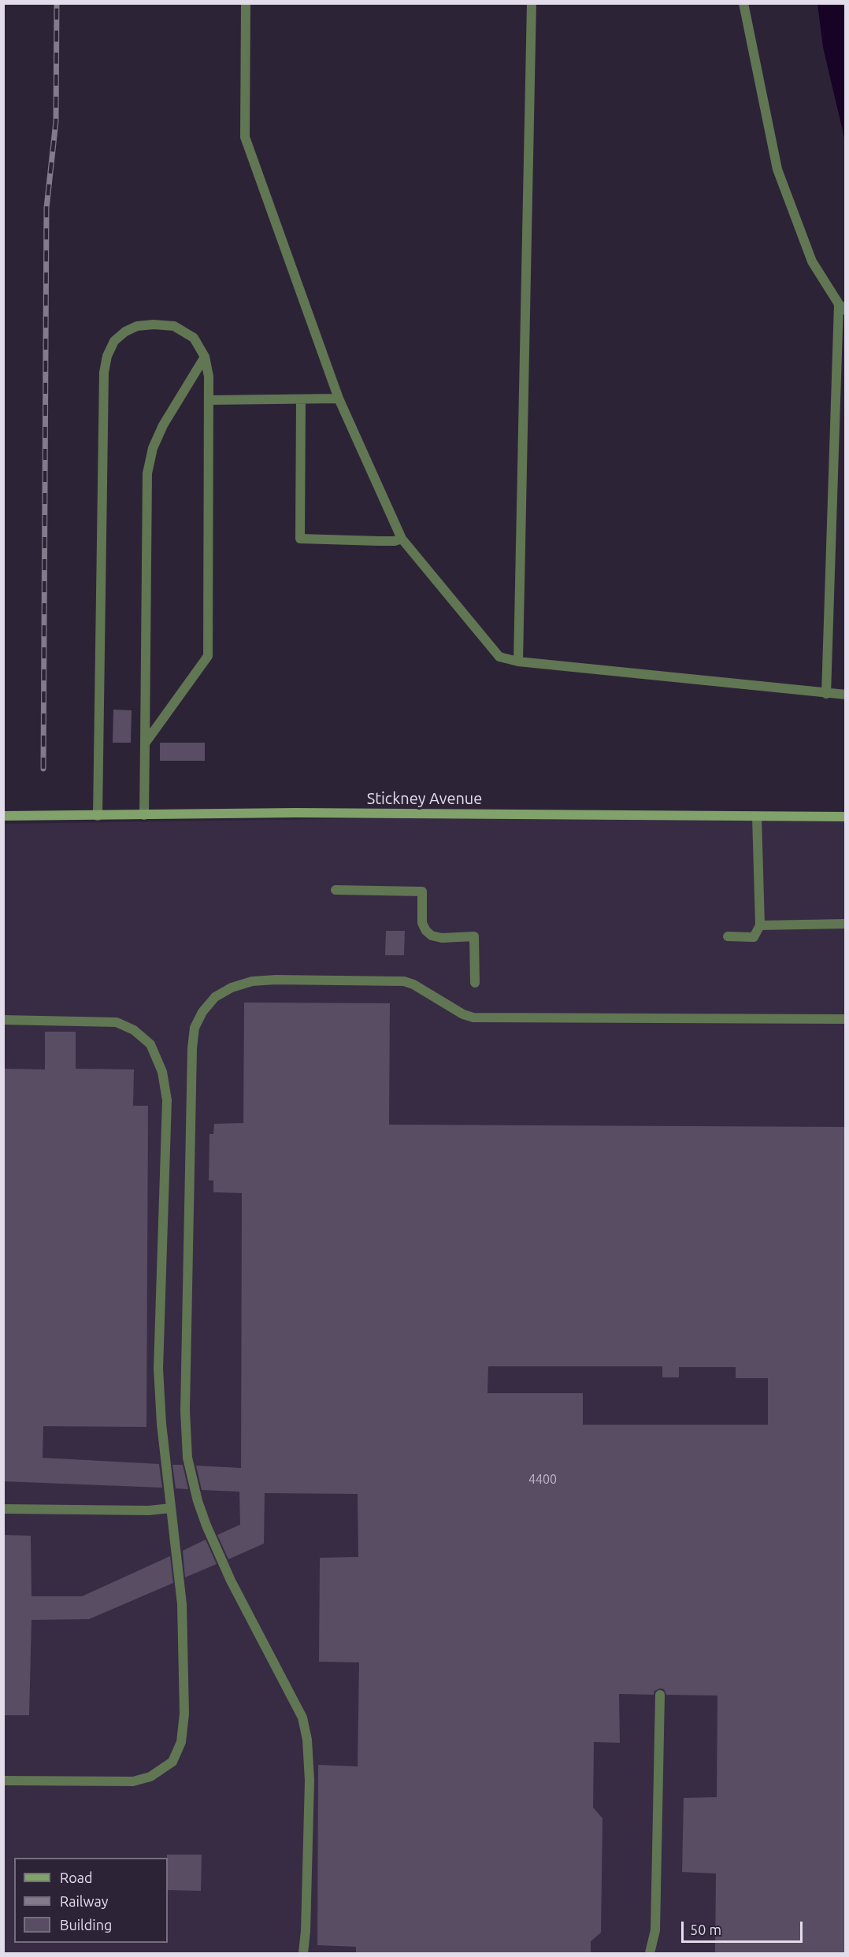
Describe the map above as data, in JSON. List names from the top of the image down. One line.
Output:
{"streets":{"street":["Stickney Avenue"]},"house_numbers":["4400"],"legend":["Road","Railway","Building"],"scale_bar":"50 m"}
